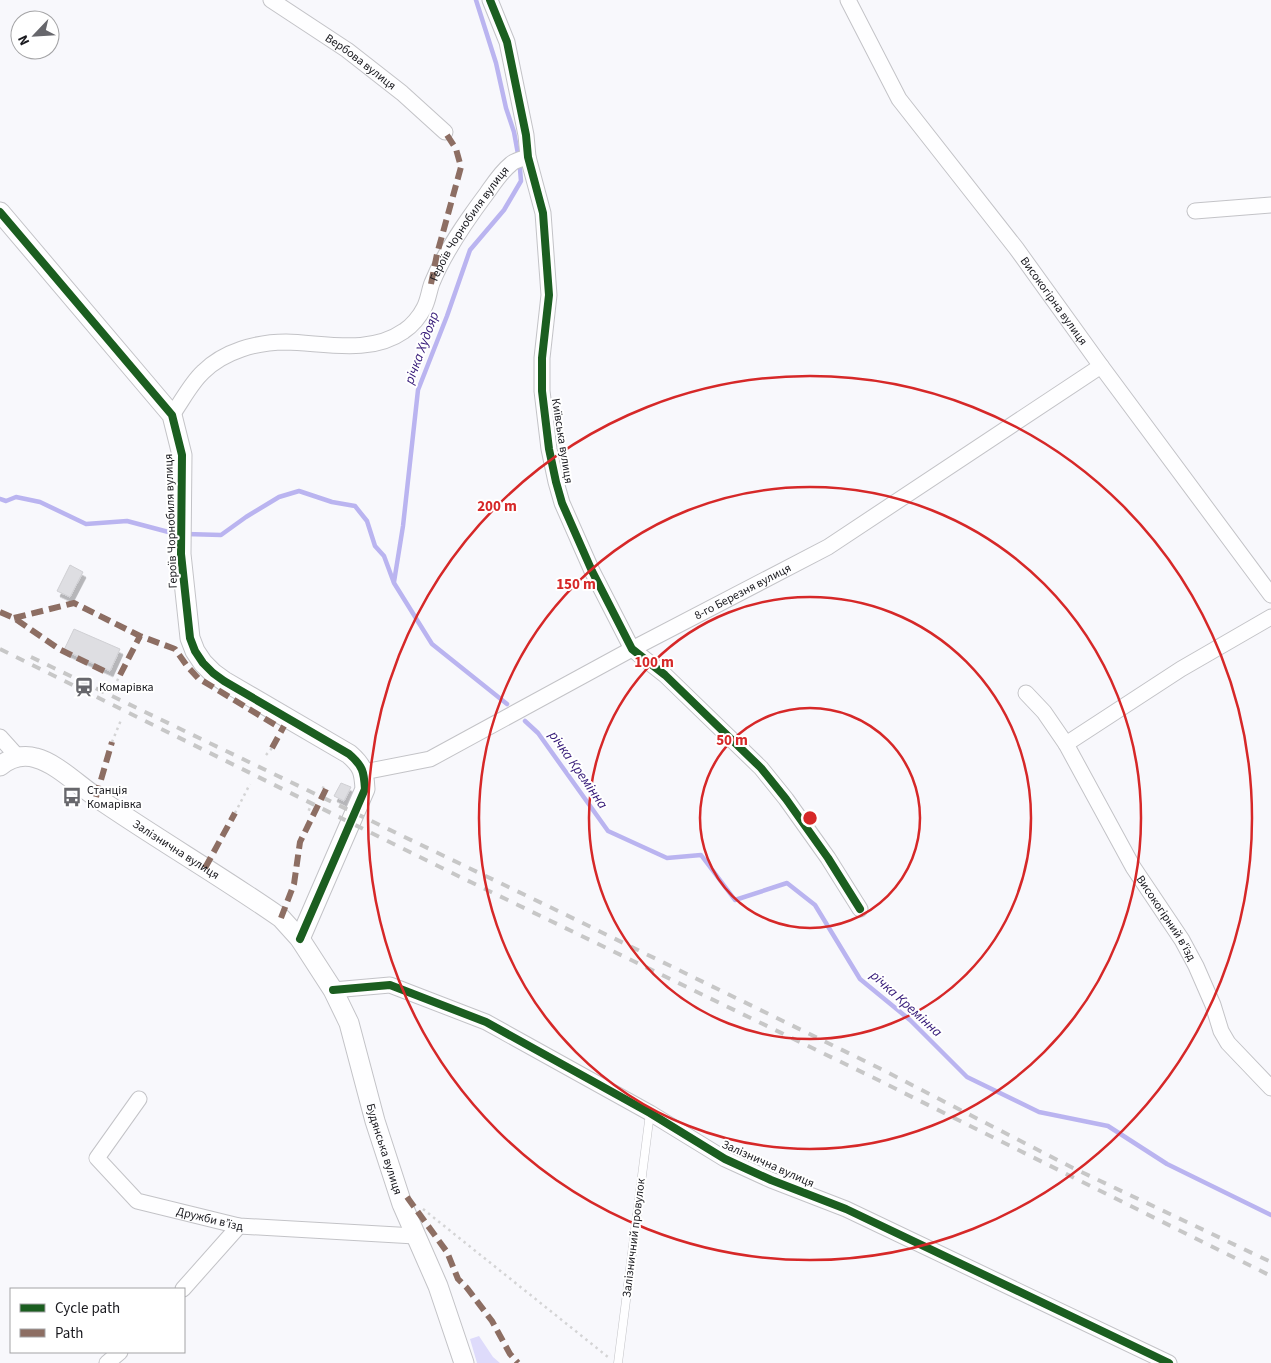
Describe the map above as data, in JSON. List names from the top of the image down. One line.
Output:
{"streets":{"street":["Вербова вулиця","Героїв Чорнобиля вулиця","Високогірна вулиця","Київська вулиця","8-го Березня вулиця","Залізнична вулиця","Високогірний в'їзд","Будянська вулиця","Дружби в’їзд"],"lane":["Залізничний провулок"]},"crossings":[["Героїв Чорнобиля вулиця","Київська вулиця"],["Героїв Чорнобиля вулиця","8-го Березня вулиця"],["Високогірна вулиця","8-го Березня вулиця"],["Київська вулиця","8-го Березня вулиця"],["Залізнична вулиця","Будянська вулиця"],["Залізнична вулиця","Залізничний провулок"],["Будянська вулиця","Дружби в’їзд"]],"water":["річка Худояр","річка Кремінна"],"places":{"station":["Комарівка"],"bus stop":["Станція Комарівка"]},"legend":["Cycle path","Path"],"north":"bottom left","rings":["200 m","150 m","100 m","50 m"]}
